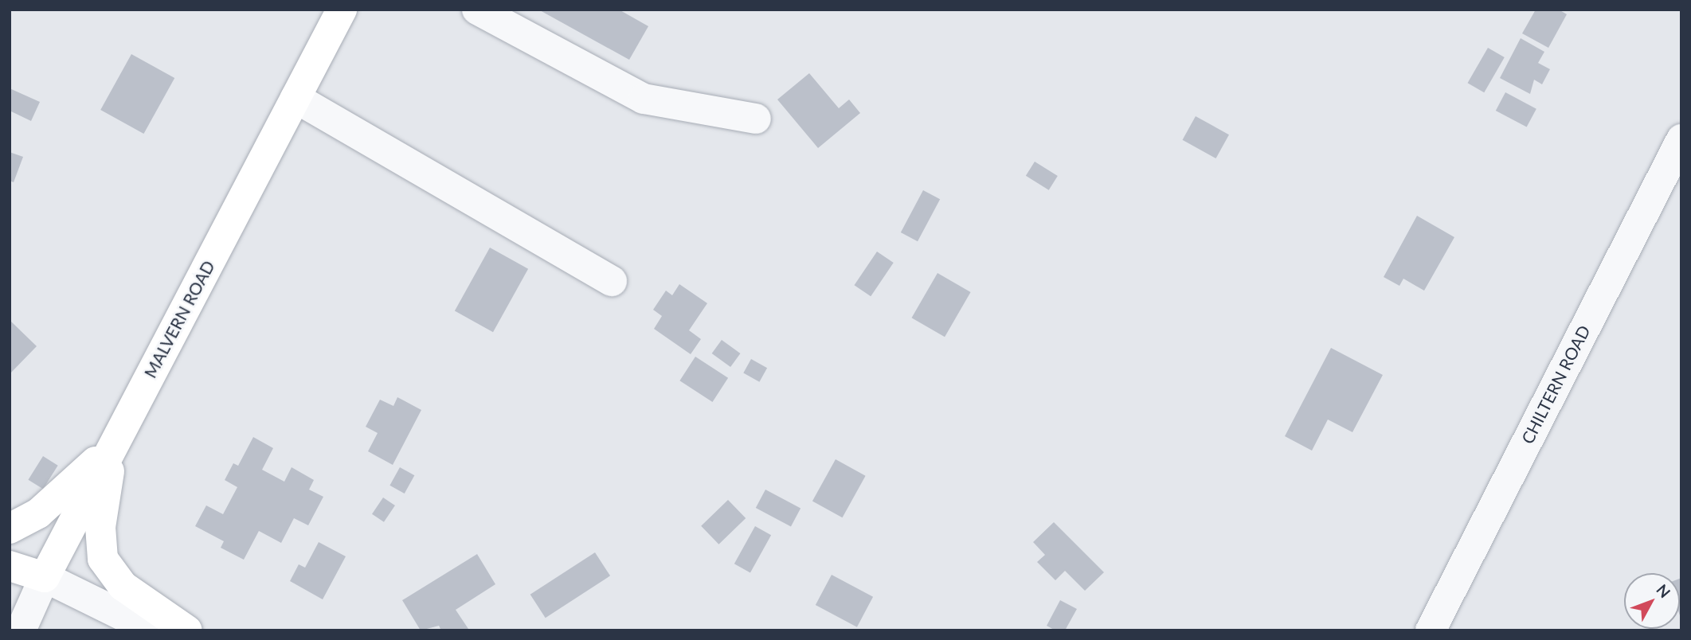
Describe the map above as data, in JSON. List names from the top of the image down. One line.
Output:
{"streets":{"main road":["MALVERN ROAD"],"street":["CHILTERN ROAD"]},"north":"top right"}
